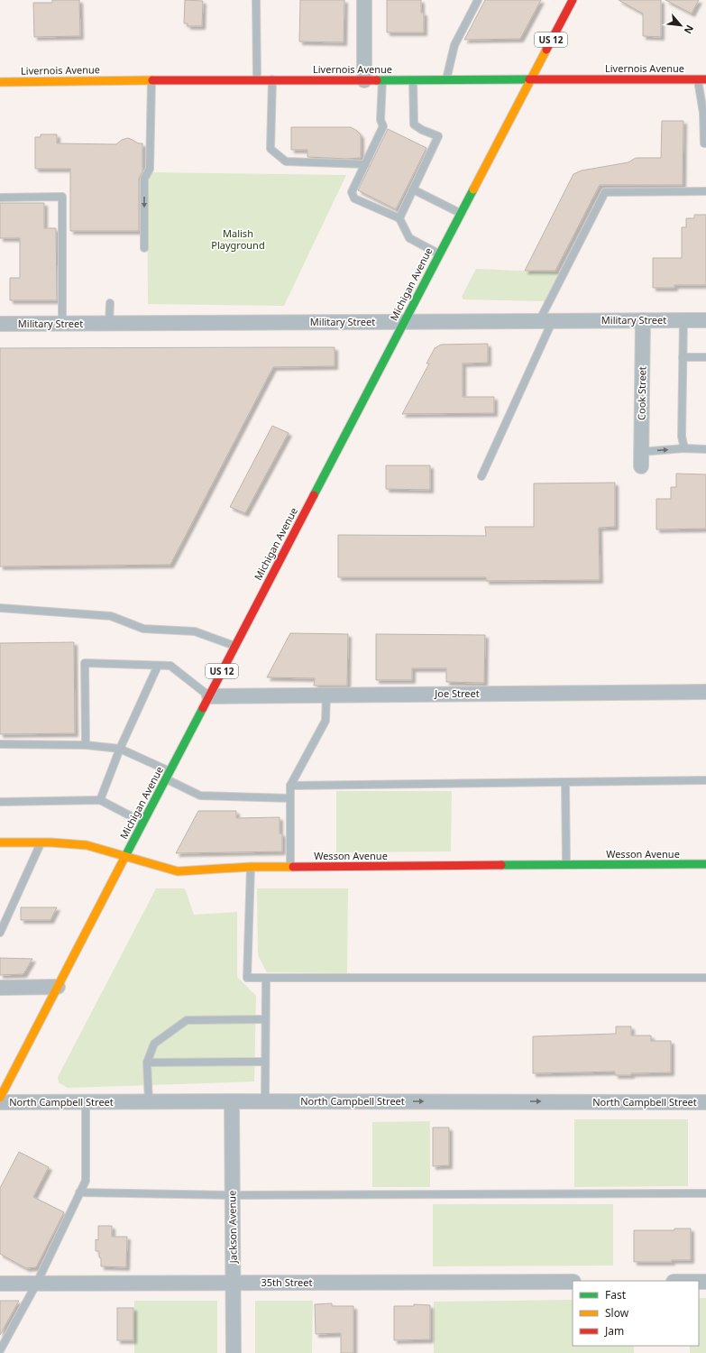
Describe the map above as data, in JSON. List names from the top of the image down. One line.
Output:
{"streets":{"main road":["US 12","Livernois Avenue","Michigan Avenue","Wesson Avenue"],"street":["Military Street","Cook Street","Joe Street","North Campbell Street","Jackson Avenue","35th Street"]},"crossings":[["Livernois Avenue","Michigan Avenue"],["Michigan Avenue","Military Street"],["Michigan Avenue","Joe Street"],["Michigan Avenue","Wesson Avenue"],["Military Street","Cook Street"],["North Campbell Street","Jackson Avenue"],["Jackson Avenue","35th Street"]],"one_way":["North Campbell Street"],"parks":["Malish Playground"],"legend":["Fast","Slow","Jam"],"north":"bottom right"}
